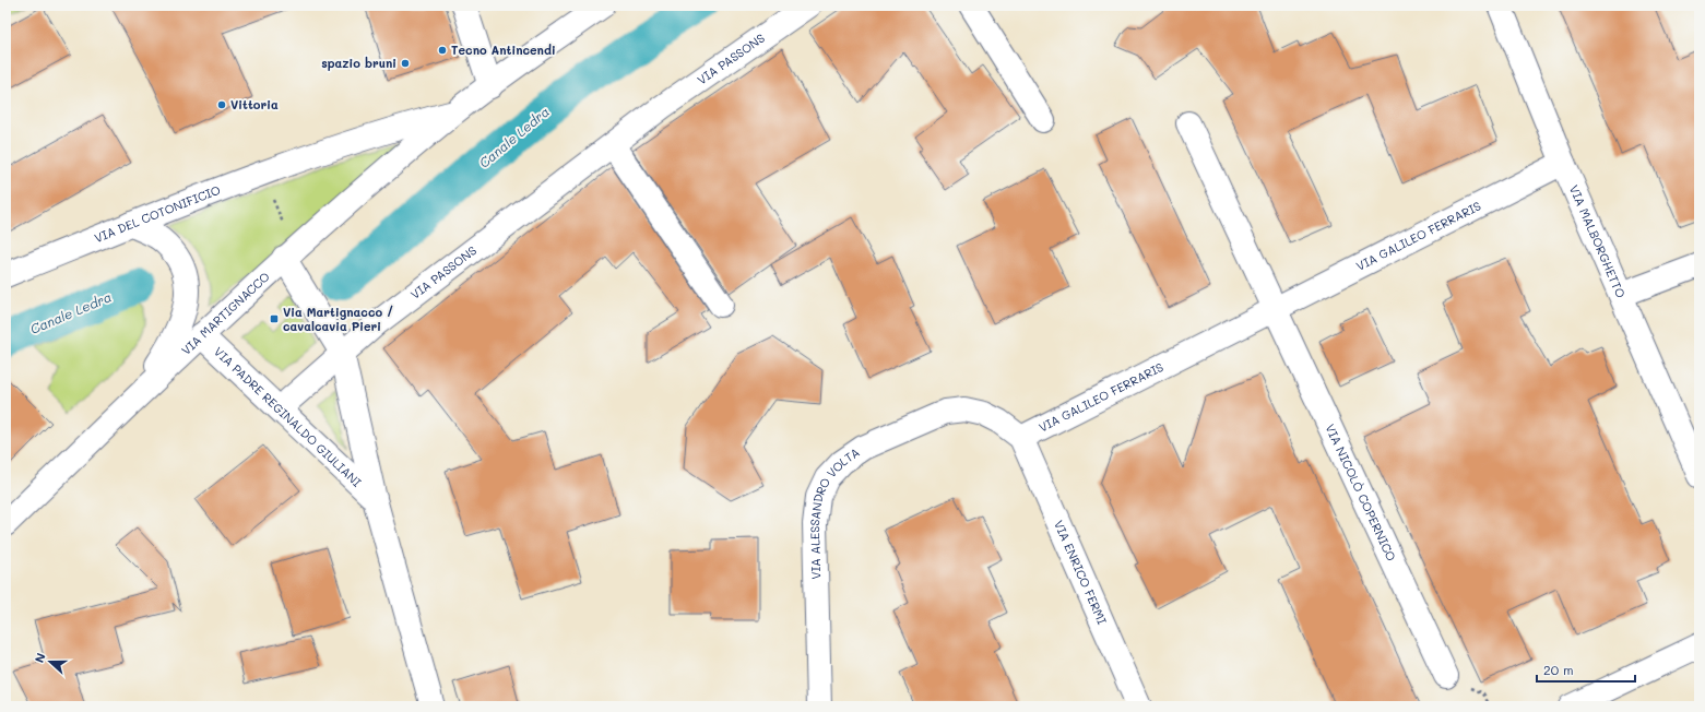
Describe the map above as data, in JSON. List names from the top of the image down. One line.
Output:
{"streets":{"street":["VIA PASSONS","VIA DEL COTONIFICIO","VIA GALILEO FERRARIS","VIA MALBORGHETTO","VIA MARTIGNACCO","VIA PADRE REGINALDO GIULIANI","VIA NICOLÒ COPERNICO","VIA ALESSANDRO VOLTA","VIA ENRICO FERMI"]},"crossings":[["VIA PASSONS","VIA PADRE REGINALDO GIULIANI"],["VIA DEL COTONIFICIO","VIA MARTIGNACCO"],["VIA GALILEO FERRARIS","VIA MALBORGHETTO"],["VIA GALILEO FERRARIS","VIA NICOLÒ COPERNICO"],["VIA GALILEO FERRARIS","VIA ALESSANDRO VOLTA"],["VIA GALILEO FERRARIS","VIA ENRICO FERMI"],["VIA MARTIGNACCO","VIA PADRE REGINALDO GIULIANI"],["VIA ALESSANDRO VOLTA","VIA ENRICO FERMI"]],"water":["Canale Ledra"],"places":{"other":["Tecno Antincendi","spazio bruni","Vittoria"],"transit":["Via Martignacco / cavalcavia Pieri"]},"scale_bar":"20 m","north":"left"}
